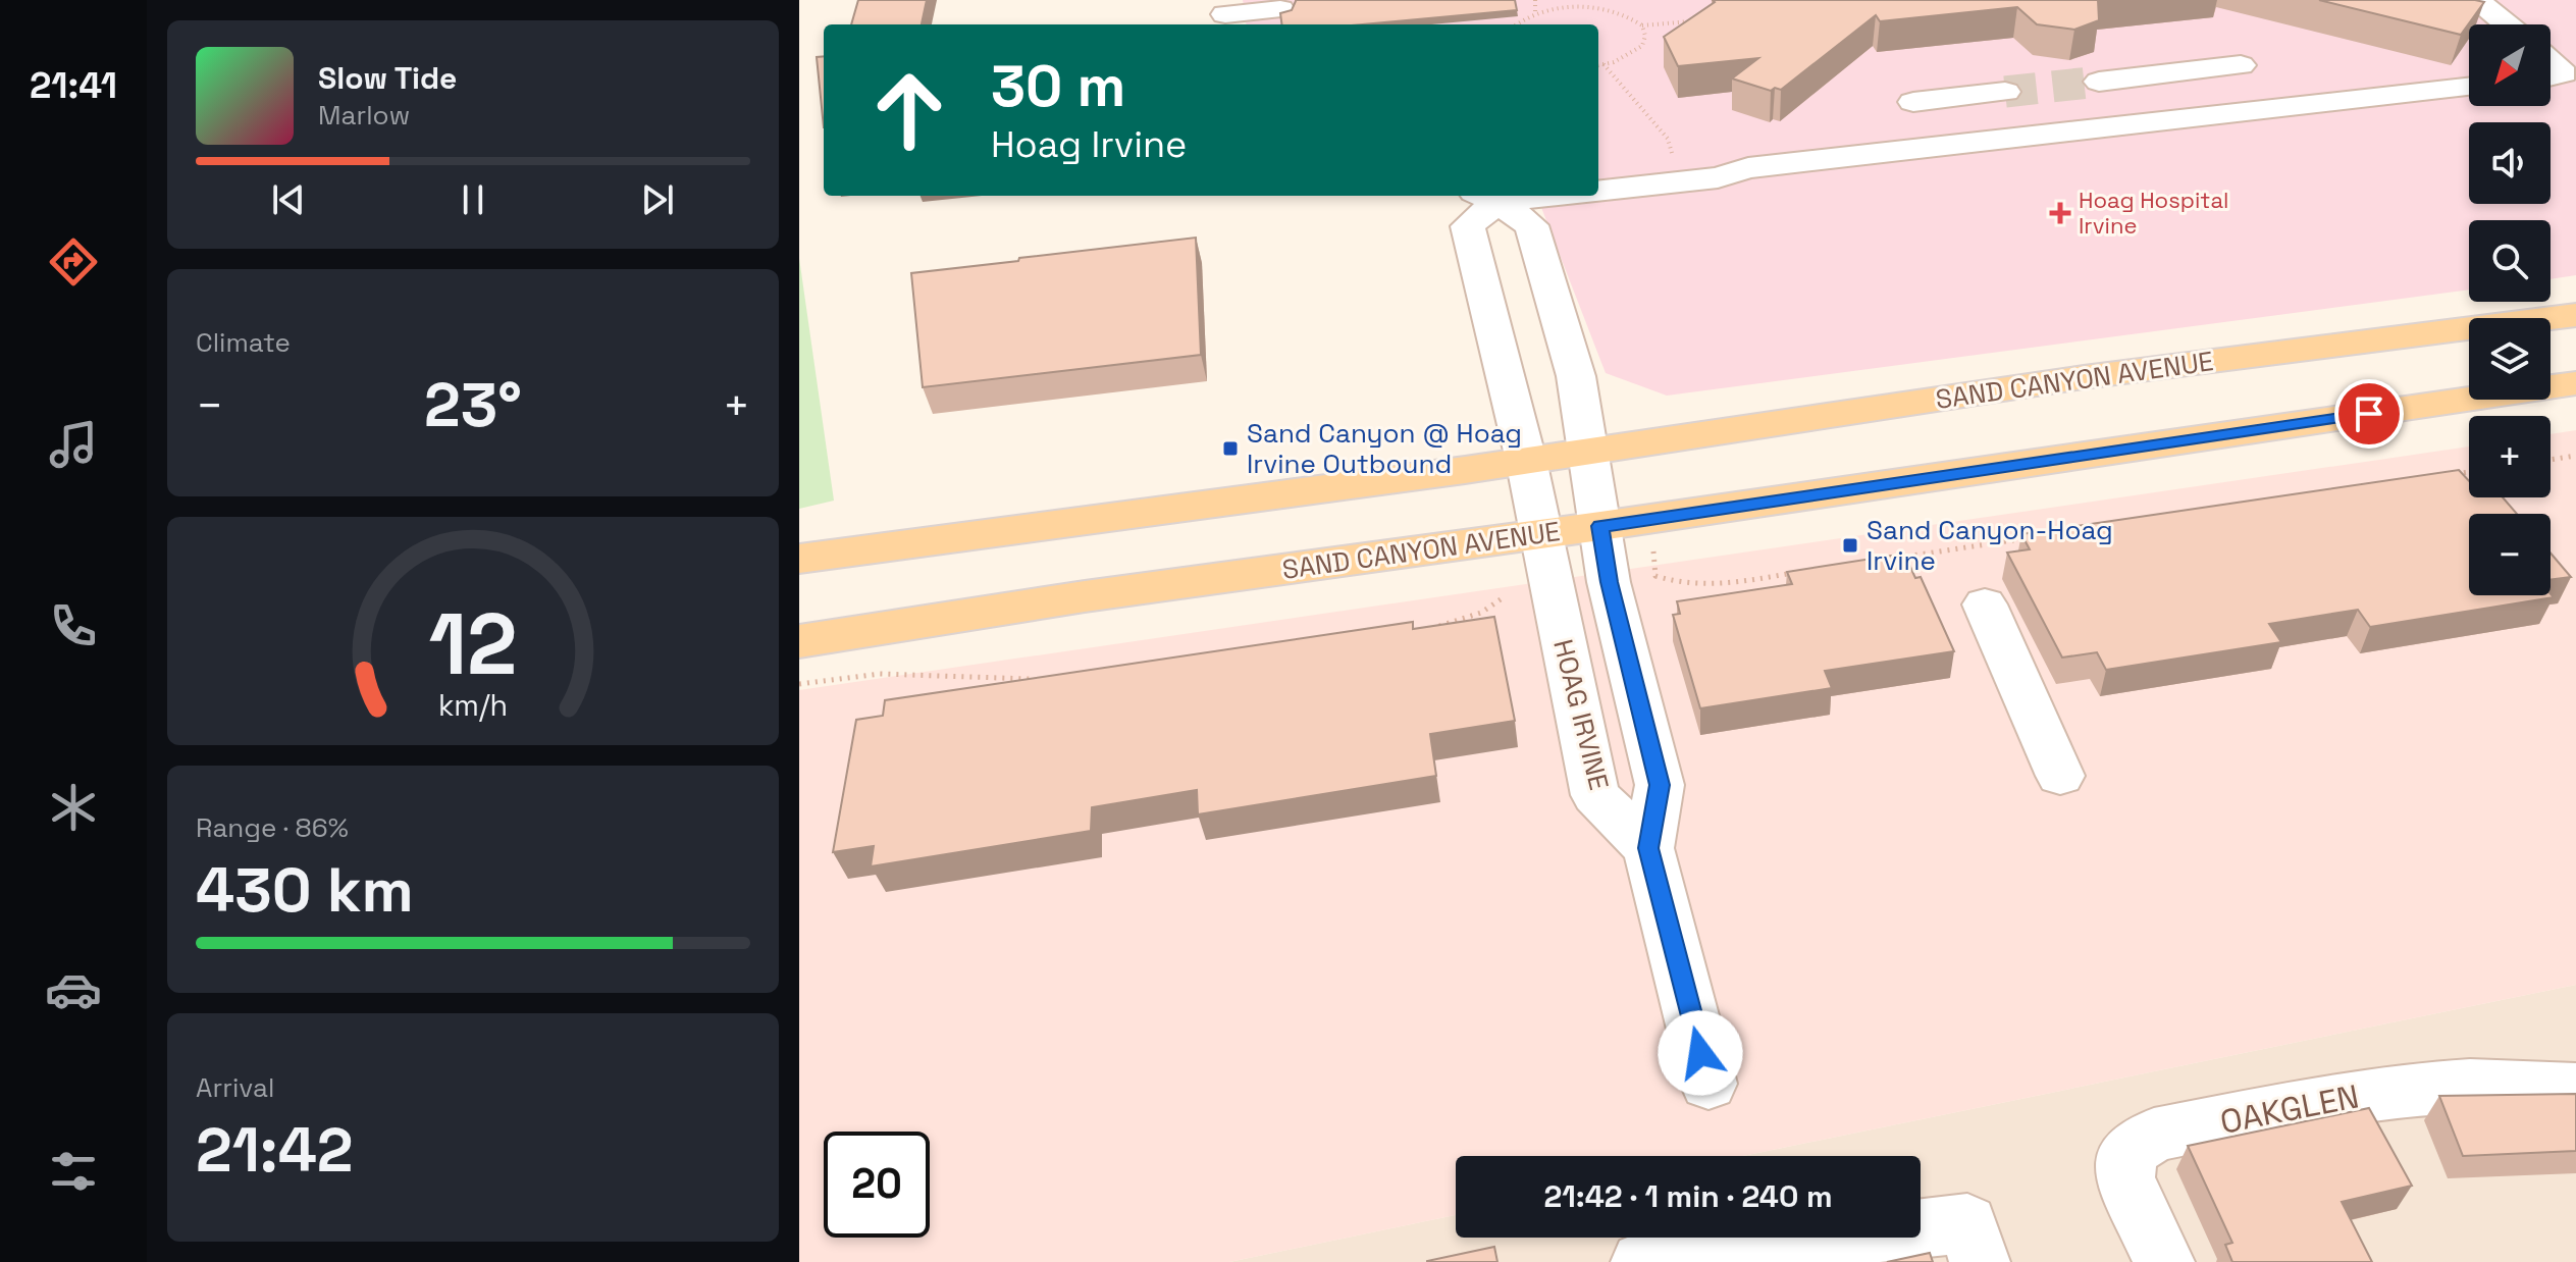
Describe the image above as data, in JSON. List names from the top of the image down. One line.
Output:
{"streets":{"main road":["SAND CANYON AVENUE"],"street":["HOAG IRVINE","OAKGLEN"]},"crossings":[["SAND CANYON AVENUE","HOAG IRVINE"]],"places":{"health":["Hoag Hospital Irvine"],"transit":["Sand Canyon @ Hoag Irvine Outbound","Sand Canyon-Hoag Irvine"]},"north":"bottom left","page":{"tabs":"21:41","map_buttons":["+","−"],"turn":["30 m","Hoag Irvine"],"song":["Slow Tide","Marlow"],"tile":["Climate",["Range · 86%","430 km"],["Arrival","21:42"]],"heat":["−","23°","+"],"limit":"20","trip":"21:42 · 1 min · 240 m","gauge":["12","km/h"]}}
